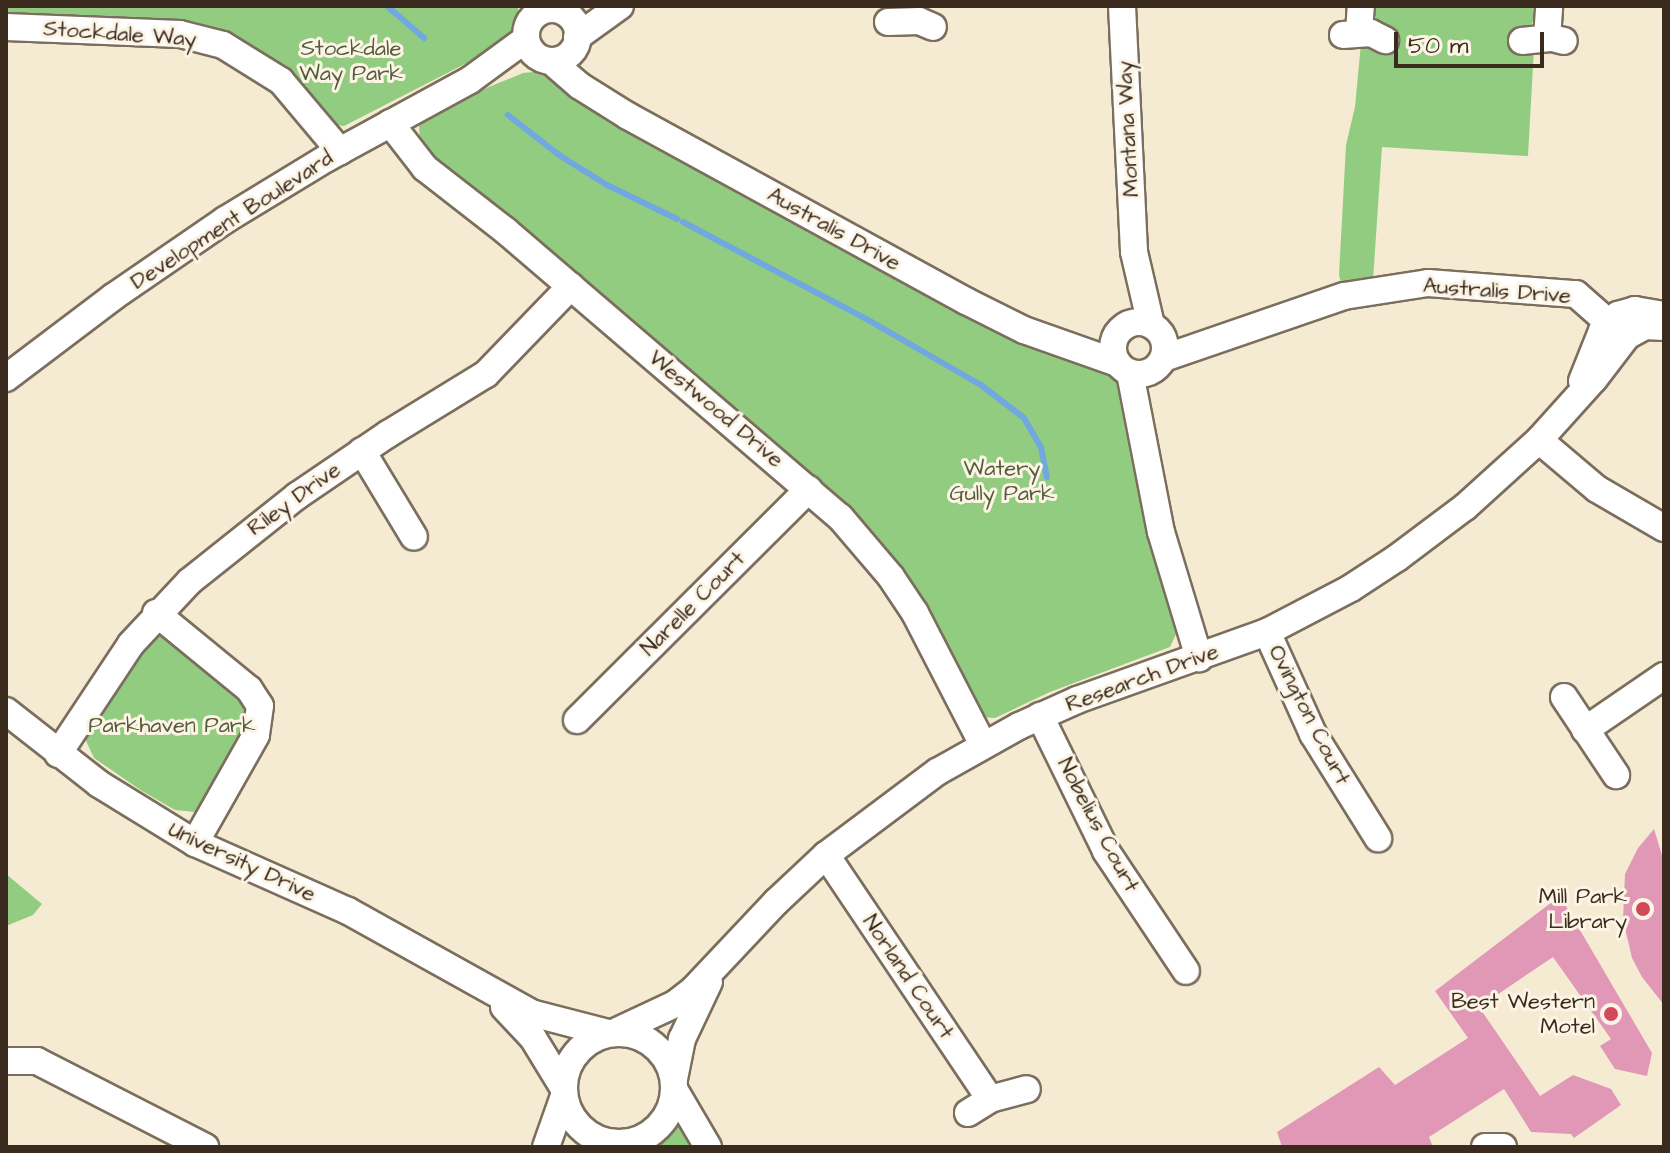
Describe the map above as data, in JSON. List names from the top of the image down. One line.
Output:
{"streets":{"street":["Stockdale Way","Montana Way","Development Boulevard","Australis Drive","Westwood Drive","Riley Drive","Narelle Court","Research Drive","Ovington Court","Nobelius Court","University Drive","Norland Court"]},"crossings":[["Stockdale Way","Development Boulevard"],["Montana Way","Australis Drive"],["Montana Way","Research Drive"],["Development Boulevard","Australis Drive"],["Development Boulevard","Westwood Drive"],["Australis Drive","Research Drive"],["Westwood Drive","Riley Drive"],["Westwood Drive","Narelle Court"],["Westwood Drive","Research Drive"],["Riley Drive","University Drive"],["Research Drive","Ovington Court"],["Research Drive","Nobelius Court"],["Research Drive","University Drive"],["Research Drive","Norland Court"]],"parks":["Stockdale Way Park","Watery Gully Park","Parkhaven Park"],"places":["Mill Park Library","Best Western Motel"],"scale_bar":"50 m"}
